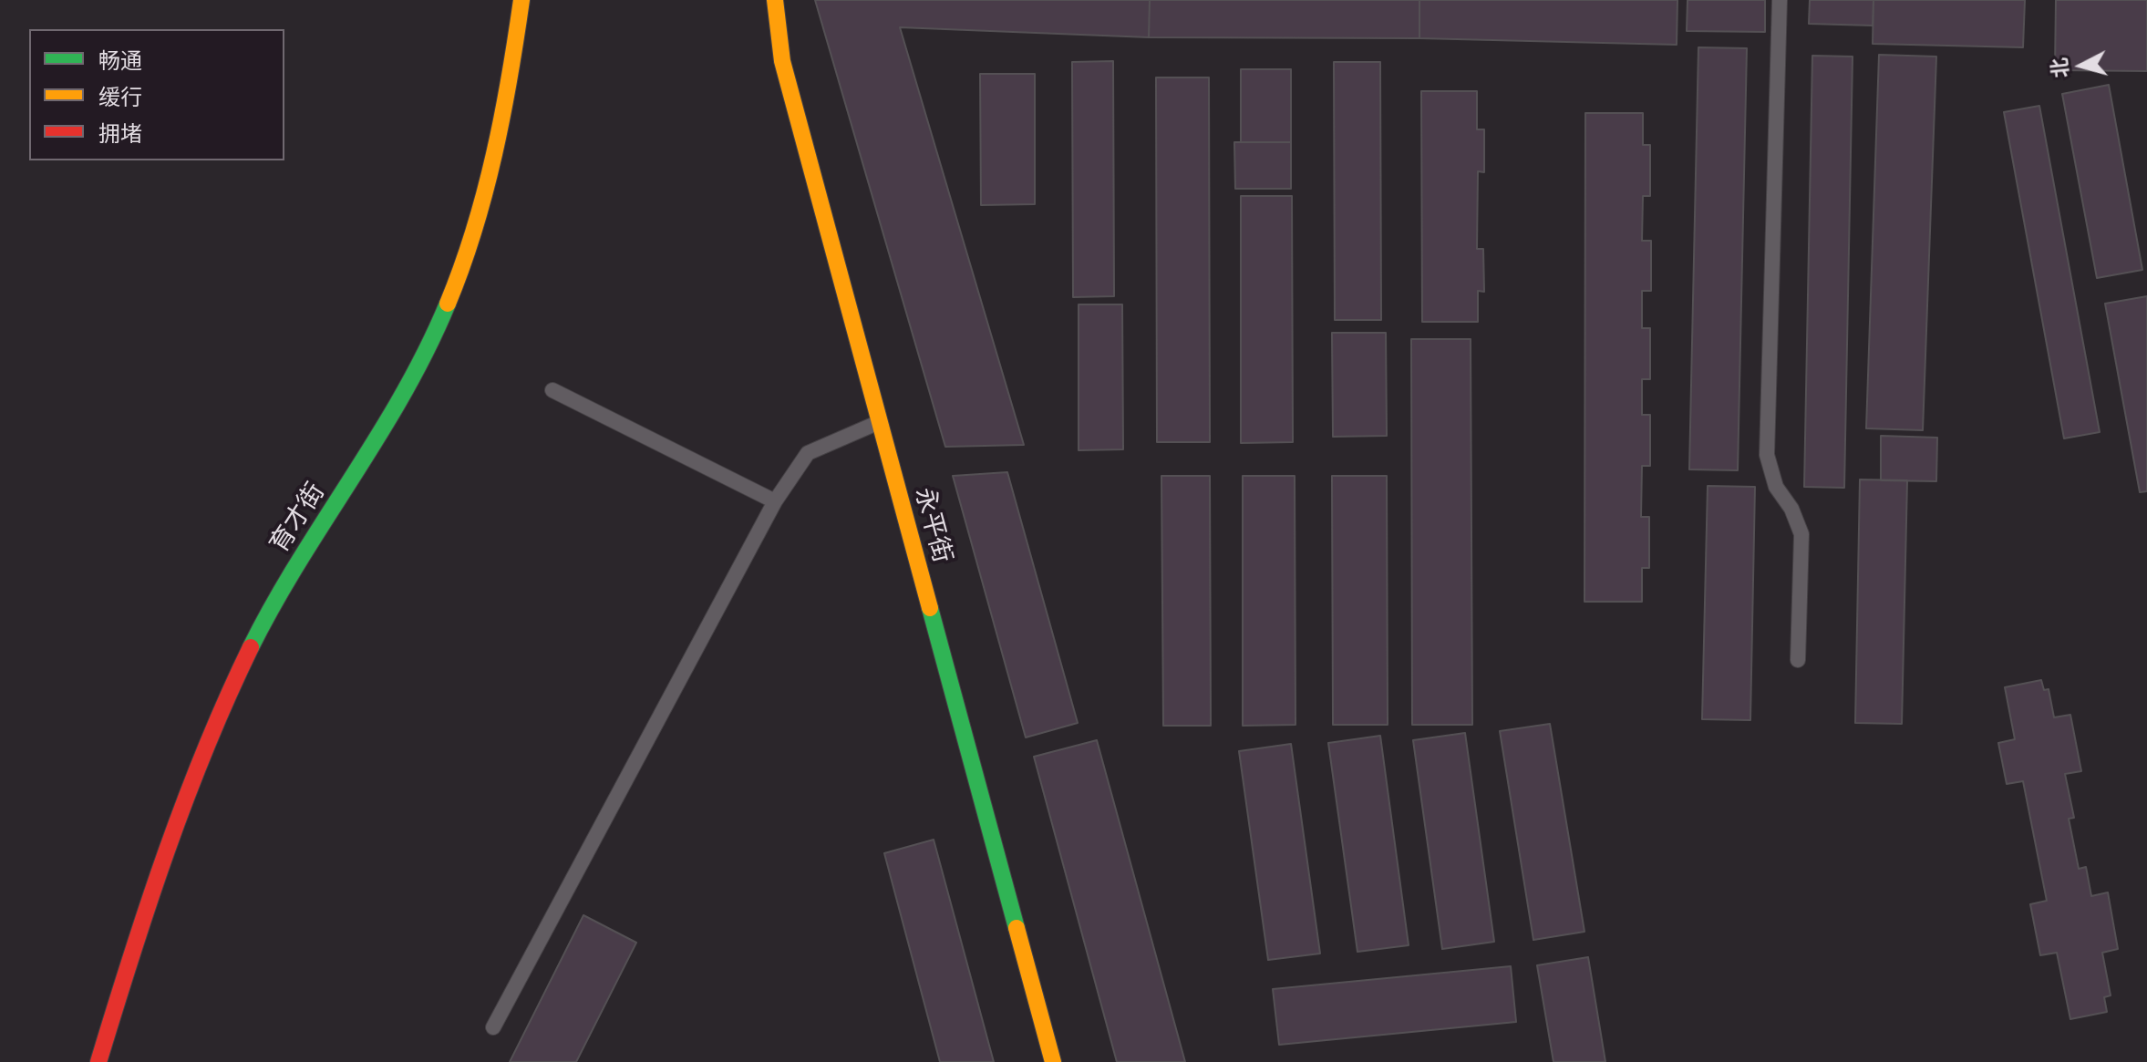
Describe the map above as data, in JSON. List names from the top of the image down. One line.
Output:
{"streets":{"street":["育才街","永平街"]},"legend":["畅通","缓行","拥堵"],"north":"left"}
